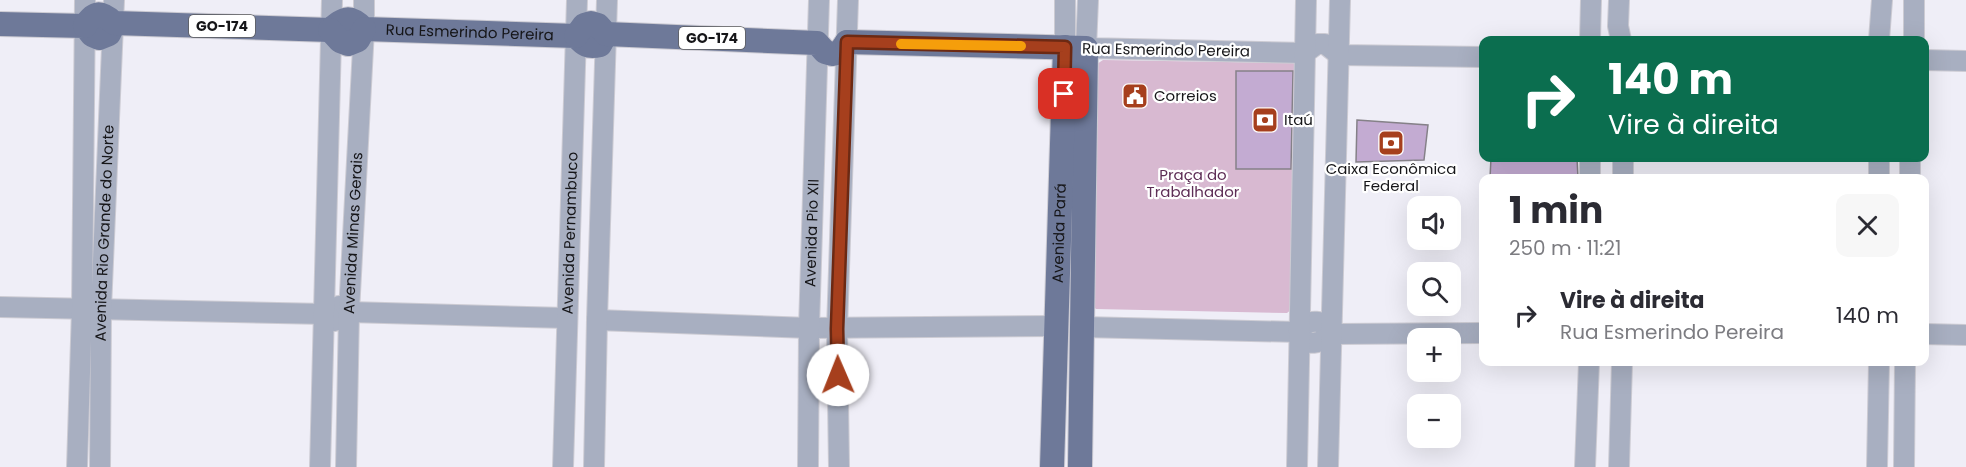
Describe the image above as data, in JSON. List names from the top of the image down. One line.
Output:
{"streets":{"main road":["GO-174","Rua Esmerindo Pereira","Avenida Pará"],"street":["Avenida Rio Grande do Norte","Avenida Minas Gerais","Avenida Pernambuco","Avenida Pio XII"]},"crossings":[["Rua Esmerindo Pereira","Avenida Rio Grande do Norte"],["Rua Esmerindo Pereira","Avenida Minas Gerais"],["Rua Esmerindo Pereira","Avenida Pernambuco"],["Rua Esmerindo Pereira","Avenida Pio XII"],["Rua Esmerindo Pereira","Avenida Pará"]],"parks":["Praça do Trabalhador"],"places":{"public building":["Correios"],"bank":["Itaú","Caixa Econômica Federal"]},"page":{"turn":["140 m","Vire à direita"],"heading":["1 min","250 m · 11:21"],"map_buttons":["+","−"],"list":[{"name":"Vire à direita","note":"Rua Esmerindo Pereira","value":"140 m"}]}}
